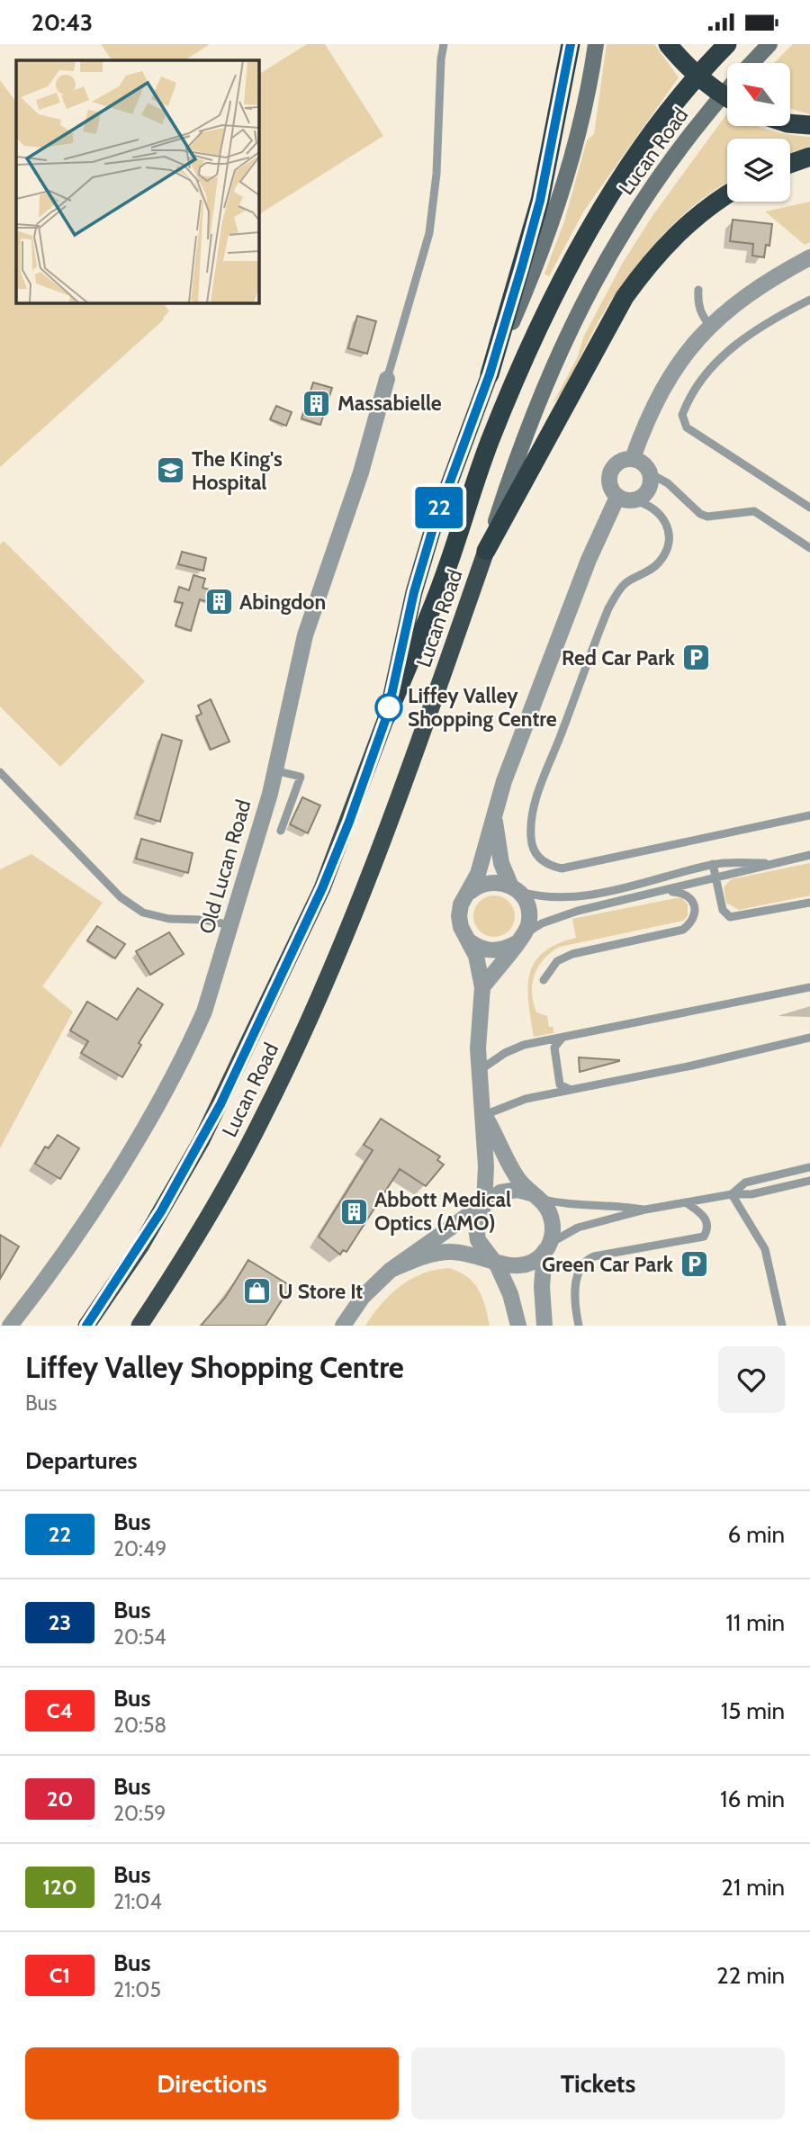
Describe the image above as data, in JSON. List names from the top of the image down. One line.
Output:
{"streets":{"highway":["Lucan Road"],"street":["Old Lucan Road"]},"places":{"building":["Massabielle","Abingdon","Abbott Medical Optics (AMO)"],"school or university":["The King's Hospital"],"parking":["Red Car Park","Green Car Park"],"other":["Liffey Valley Shopping Centre"],"shop":["U Store It"]},"lines":["bus line 22"],"north":"top left","page":{"status":"20:43","on_map":"22","heading":[["Liffey Valley Shopping Centre","Bus"],"Departures"],"list":[{"mark":"22","name":"Bus","note":"20:49","value":"6 min"},{"mark":"23","name":"Bus","note":"20:54","value":"11 min"},{"mark":"C4","name":"Bus","note":"20:58","value":"15 min"},{"mark":"20","name":"Bus","note":"20:59","value":"16 min"},{"mark":"120","name":"Bus","note":"21:04","value":"21 min"},{"mark":"C1","name":"Bus","note":"21:05","value":"22 min"}],"buttons":["Directions","Tickets"]}}
